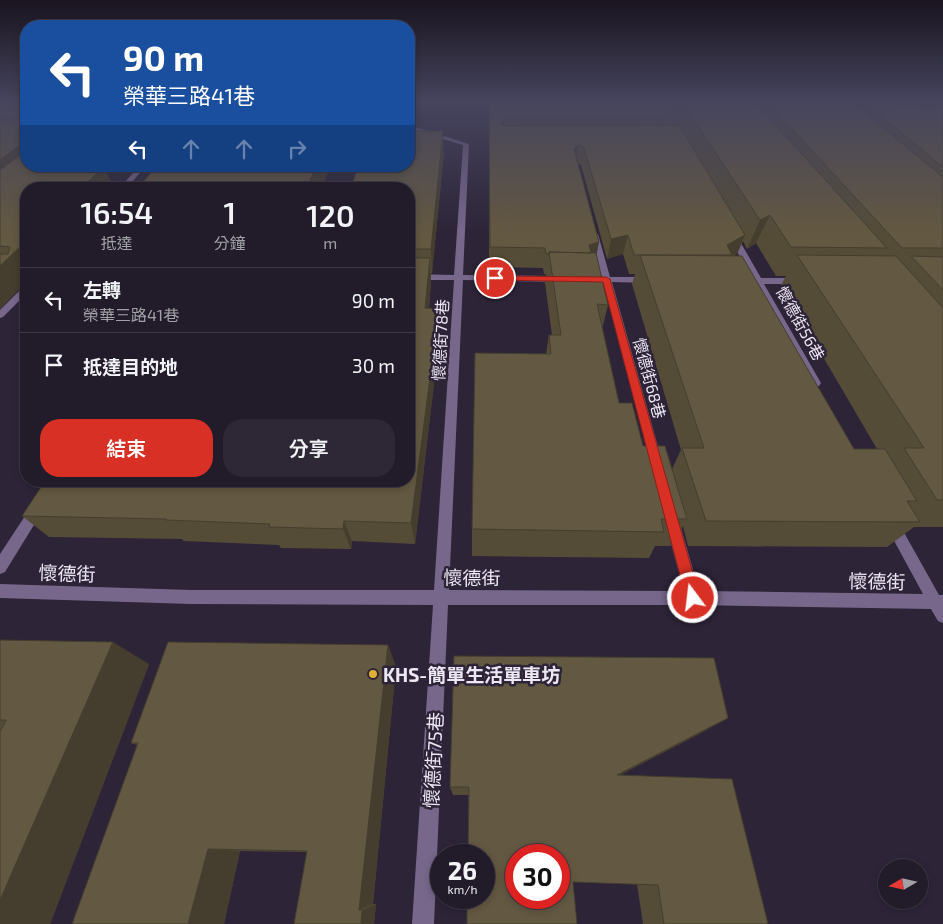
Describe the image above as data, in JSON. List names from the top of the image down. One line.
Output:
{"streets":{"street":["懷德街56巷","懷德街78巷","懷德街68巷","懷德街","懷德街75巷"]},"crossings":[["懷德街78巷","懷德街"],["懷德街78巷","懷德街75巷"],["懷德街","懷德街75巷"]],"places":["KHS-簡單生活單車坊"],"north":"left","page":{"turn":["90 m","榮華三路41巷"],"eta":["16:54","抵達","1","分鐘","120","m"],"list":[{"name":"左轉","note":"榮華三路41巷","value":"90 m"},{"name":"抵達目的地","value":"30 m"}],"buttons":["結束","分享"],"speed":"26 km/h","limit":"30"}}
